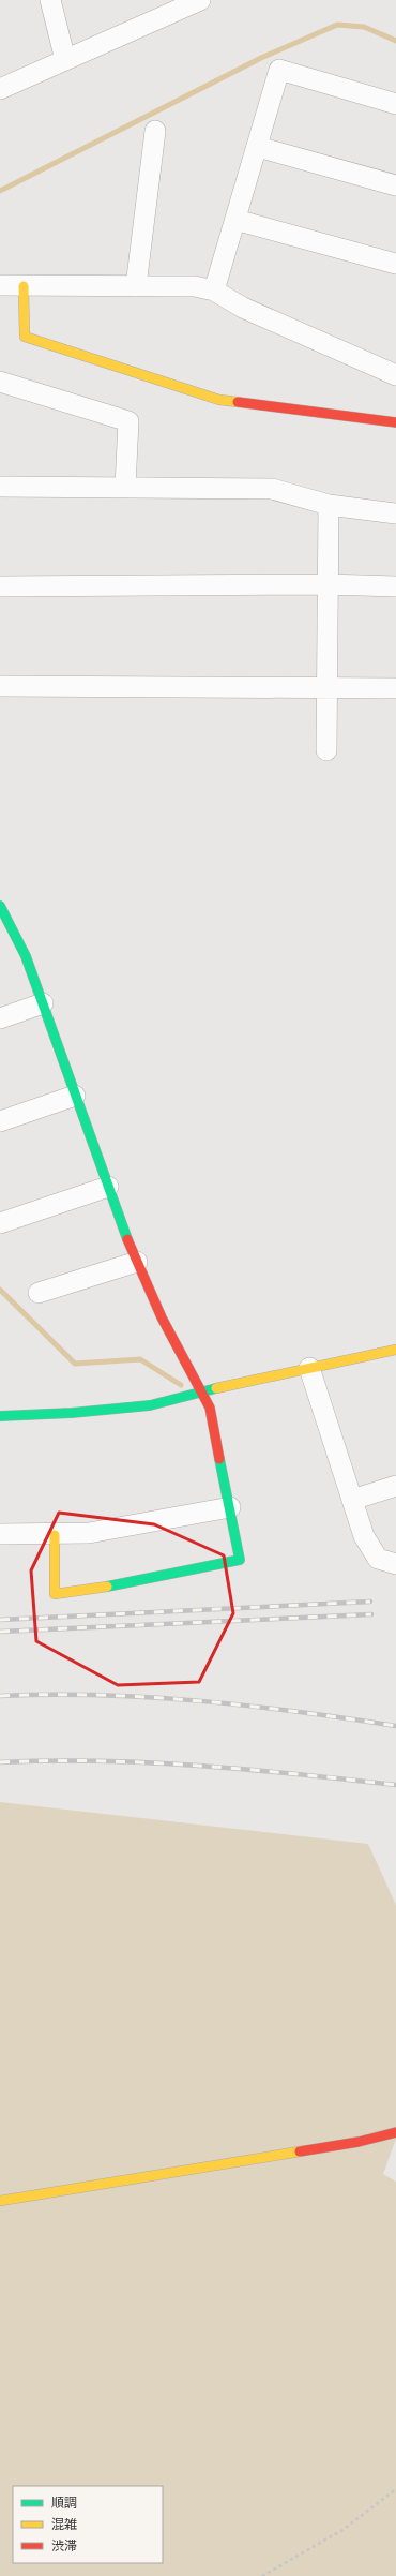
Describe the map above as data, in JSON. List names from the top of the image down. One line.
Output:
{"legend":["順調","混雑","渋滞"]}
